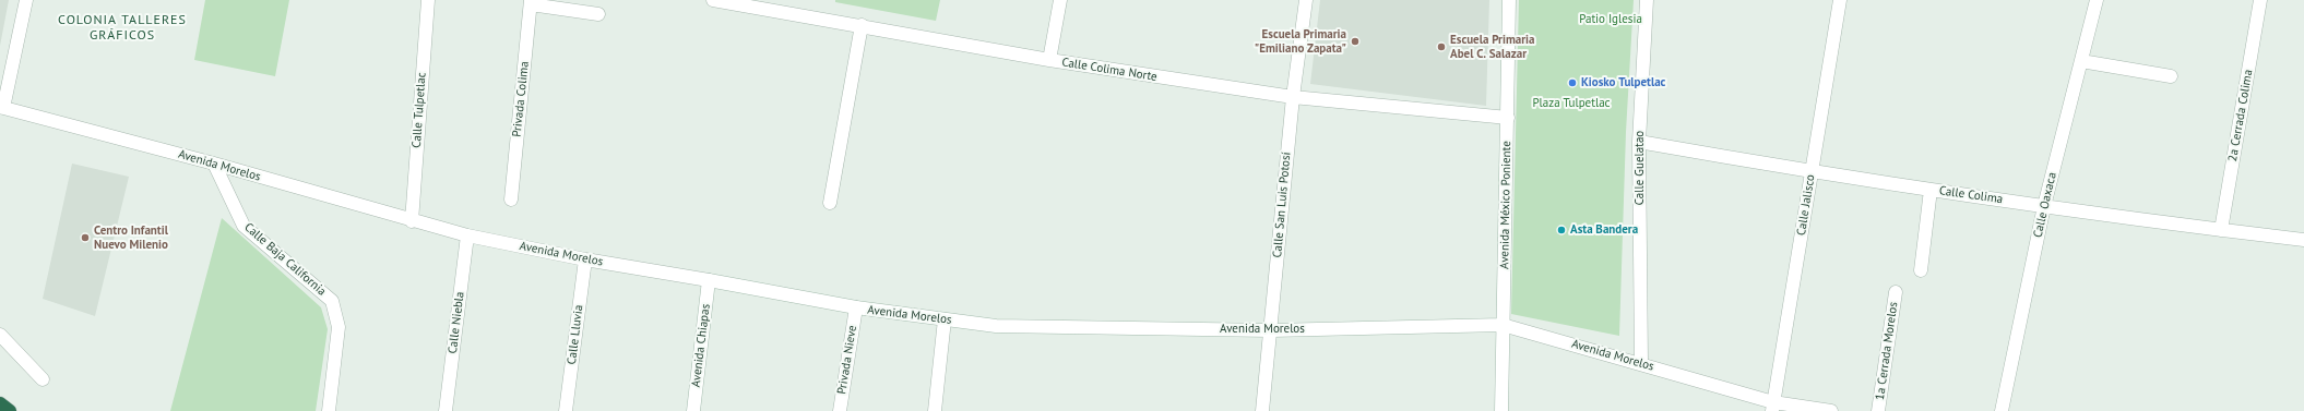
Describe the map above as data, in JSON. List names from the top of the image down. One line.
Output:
{"streets":{"street":["Calle Colima Norte","Privada Colima","Calle Tulpetlac","2a Cerrada Colima","Avenida Morelos","Calle Guelatao","Calle Colima","Calle San Luis Potosí","Avenida México Poniente","Calle Jalisco","Calle Oaxaca","Calle Baja California","Calle Niebla","Calle Lluvia","Avenida Chiapas","1a Cerrada Morelos","Privada Nieve"]},"crossings":[["Calle Colima Norte","Calle San Luis Potosí"],["Calle Colima Norte","Avenida México Poniente"],["Calle Tulpetlac","Avenida Morelos"],["2a Cerrada Colima","Calle Colima"],["Avenida Morelos","Calle Guelatao"],["Avenida Morelos","Calle San Luis Potosí"],["Avenida Morelos","Avenida México Poniente"],["Avenida Morelos","Calle Jalisco"],["Avenida Morelos","Calle Baja California"],["Avenida Morelos","Calle Niebla"],["Avenida Morelos","Calle Lluvia"],["Avenida Morelos","Avenida Chiapas"],["Avenida Morelos","Privada Nieve"],["Calle Guelatao","Calle Colima"],["Calle Colima","Calle Jalisco"],["Calle Colima","Calle Oaxaca"]],"districts":["COLONIA TALLERES GRÁFICOS"],"parks":["Patio Iglesia","Plaza Tulpetlac"],"places":["Escuela Primaria \"Emiliano Zapata\"","Escuela Primaria Abel C. Salazar","Kiosko Tulpetlac","Asta Bandera","Centro Infantil Nuevo Milenio"]}
